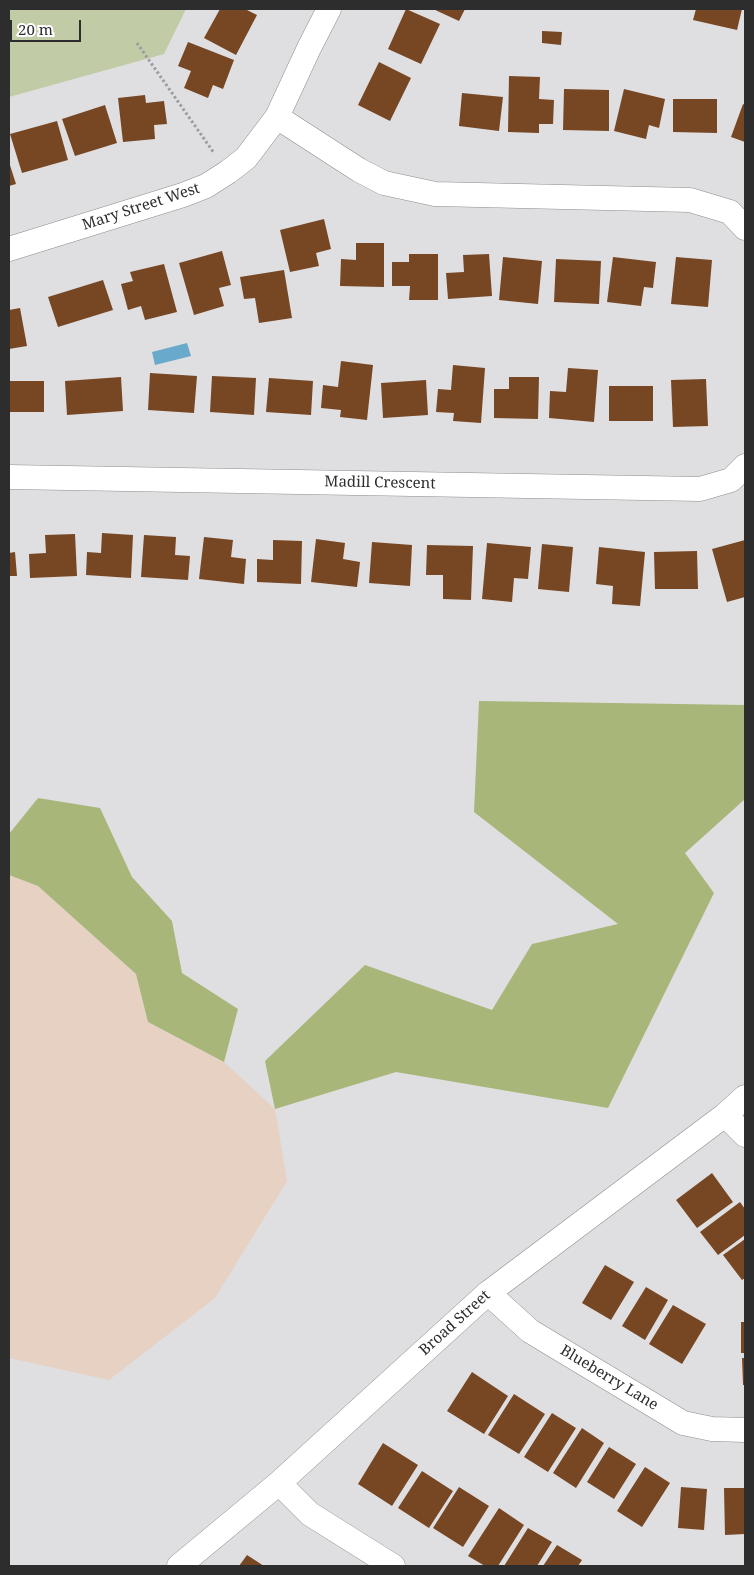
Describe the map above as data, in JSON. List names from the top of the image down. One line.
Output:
{"streets":{"street":["Mary Street West","Madill Crescent","Broad Street","Blueberry Lane"]},"crossings":[["Broad Street","Blueberry Lane"]],"scale_bar":"20 m"}
